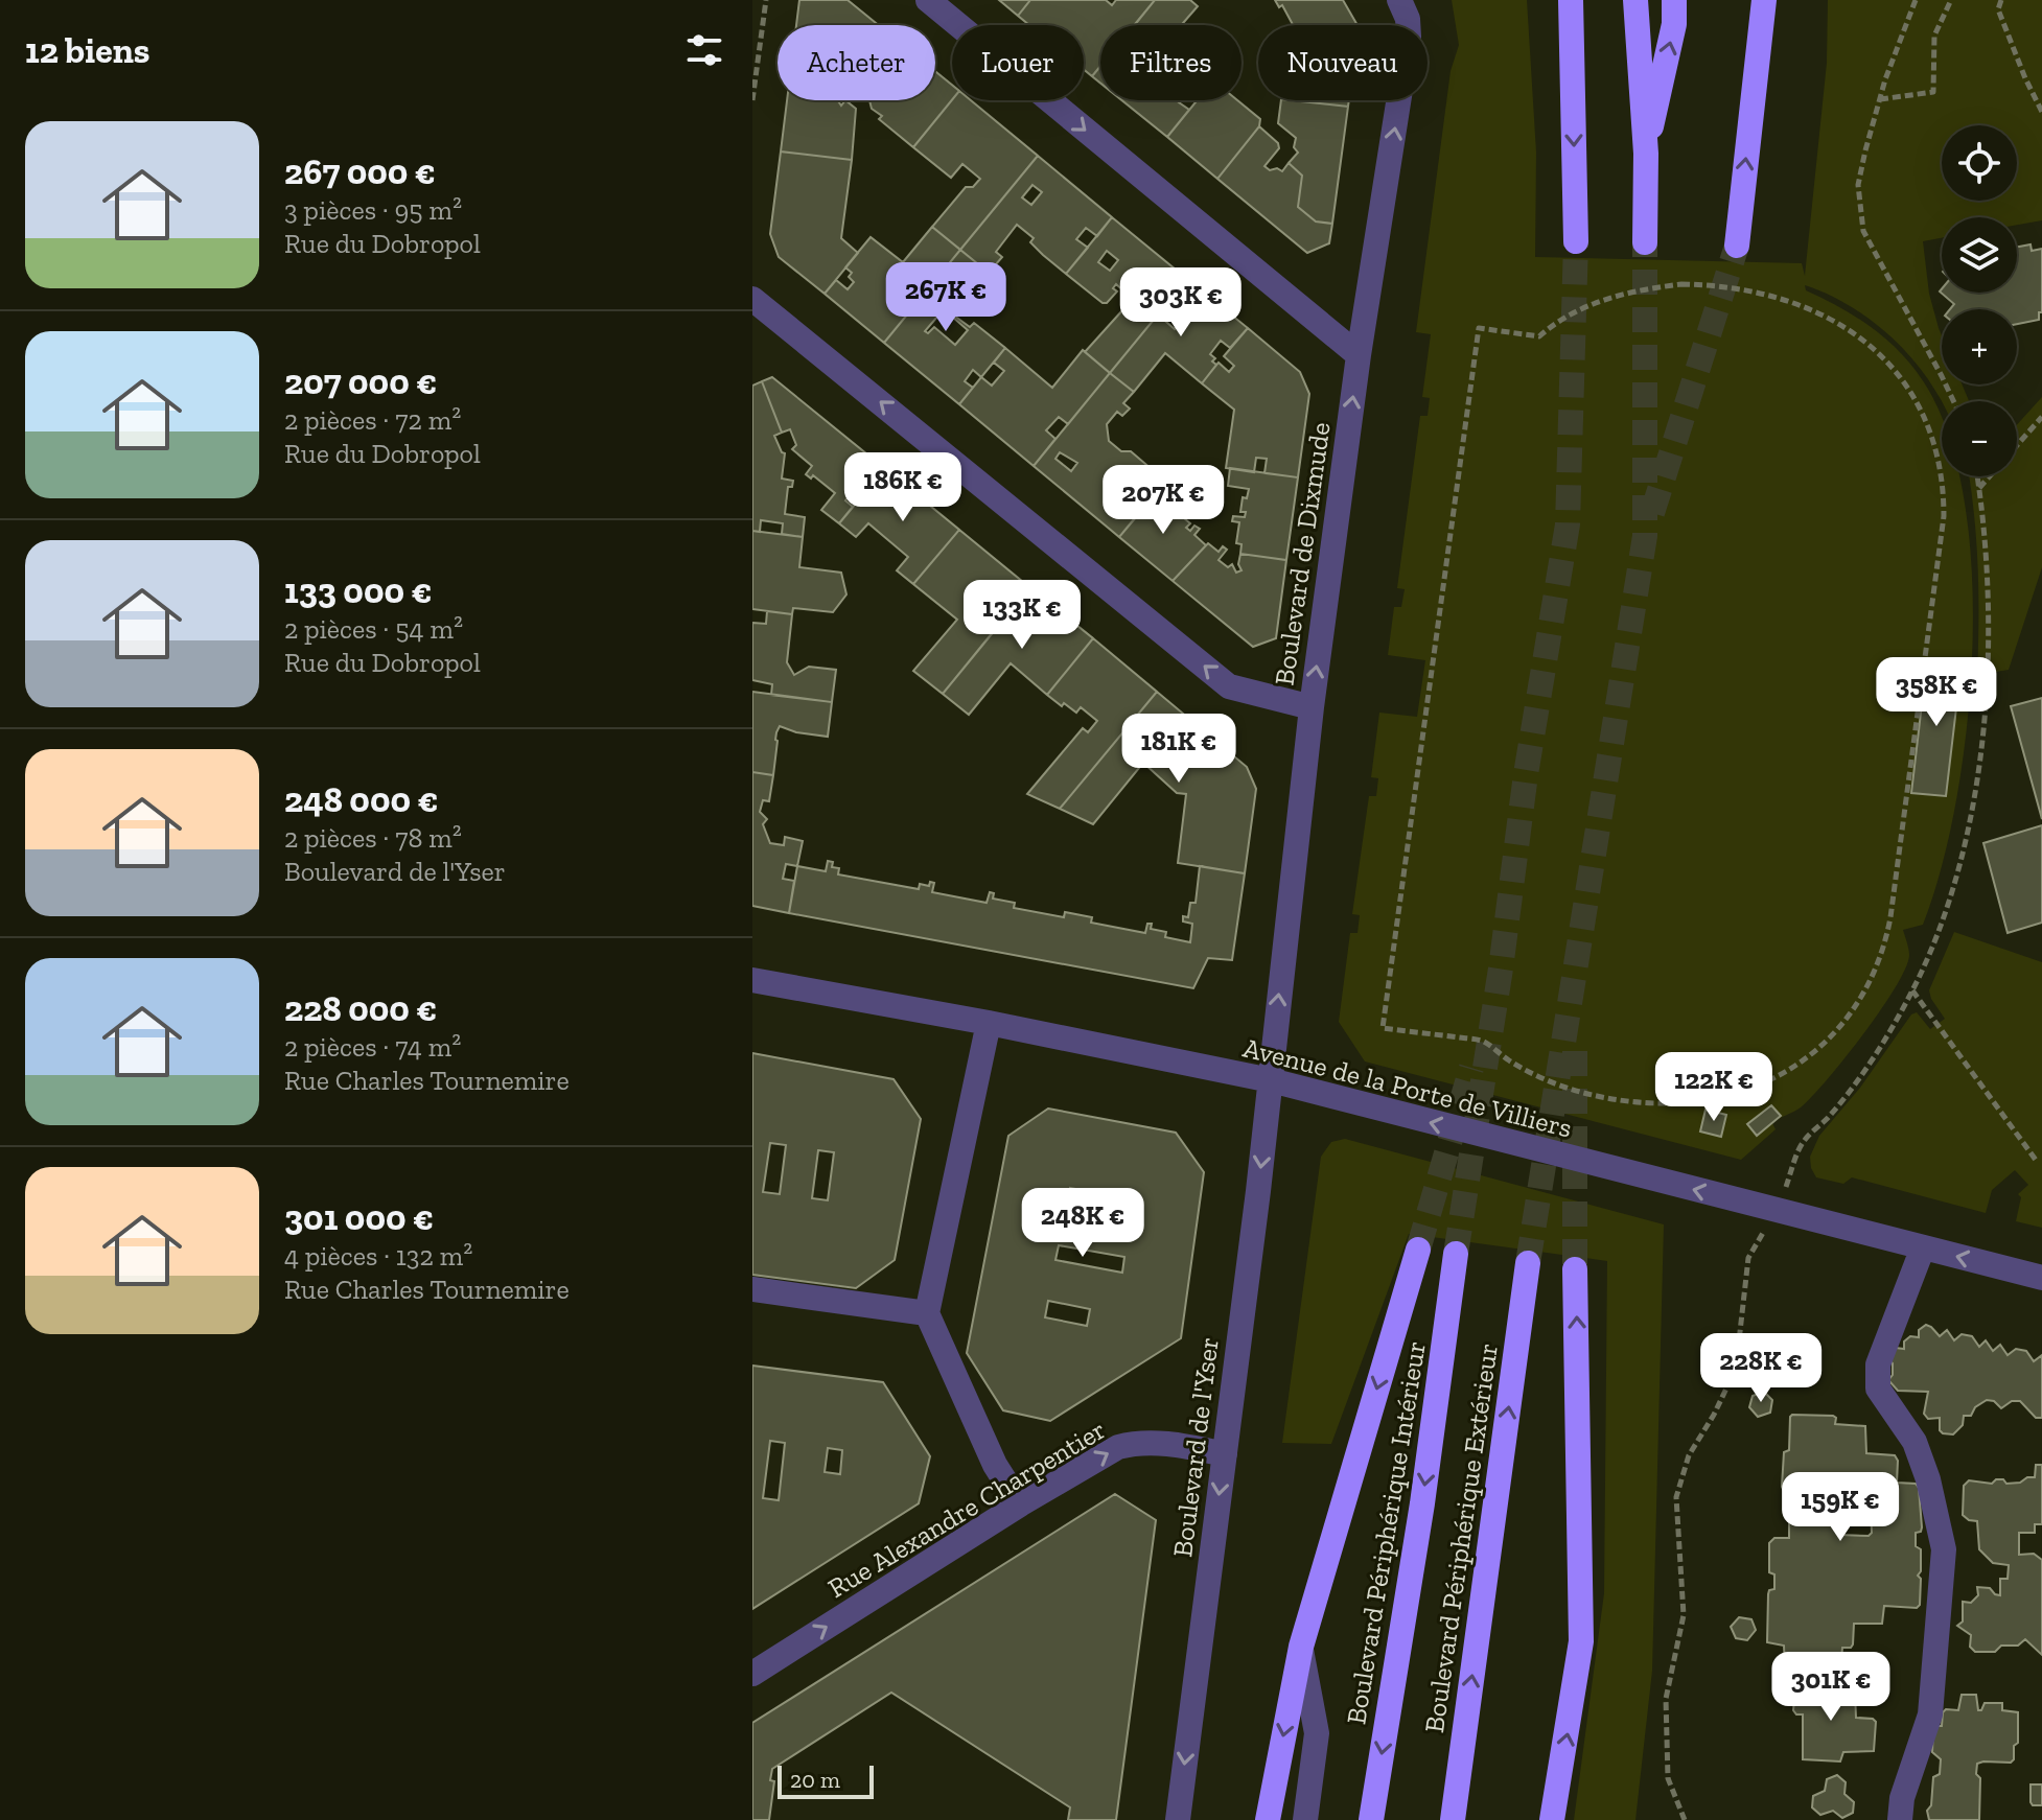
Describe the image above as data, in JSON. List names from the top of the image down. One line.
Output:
{"streets":{"highway":["Boulevard Périphérique Intérieur","Boulevard Périphérique Extérieur"],"street":["Boulevard de Dixmude","Avenue de la Porte de Villiers","Boulevard de l'Yser","Rue Alexandre Charpentier"]},"crossings":[["Boulevard de Dixmude","Avenue de la Porte de Villiers"],["Boulevard de Dixmude","Boulevard de l'Yser"],["Avenue de la Porte de Villiers","Boulevard de l'Yser"],["Boulevard de l'Yser","Rue Alexandre Charpentier"]],"one_way":["Boulevard de Dixmude","Avenue de la Porte de Villiers","Boulevard de l'Yser","Rue Alexandre Charpentier"],"scale_bar":"20 m","page":{"heading":"12 biens","chip":["Acheter","Louer","Filtres","Nouveau"],"list":[{"name":"267 000 €","note":"3 pièces · 95 m² · Rue du Dobropol"},{"name":"207 000 €","note":"2 pièces · 72 m² · Rue du Dobropol"},{"name":"133 000 €","note":"2 pièces · 54 m² · Rue du Dobropol"},{"name":"248 000 €","note":"2 pièces · 78 m² · Boulevard de l'Yser"},{"name":"228 000 €","note":"2 pièces · 74 m² · Rue Charles Tournemire"},{"name":"301 000 €","note":"4 pièces · 132 m² · Rue Charles Tournemire"}],"map_buttons":["+","−"],"price":["267K €","303K €","186K €","207K €","133K €","358K €","181K €","122K €","248K €","228K €","159K €","301K €"],"scale":"20 m"}}
